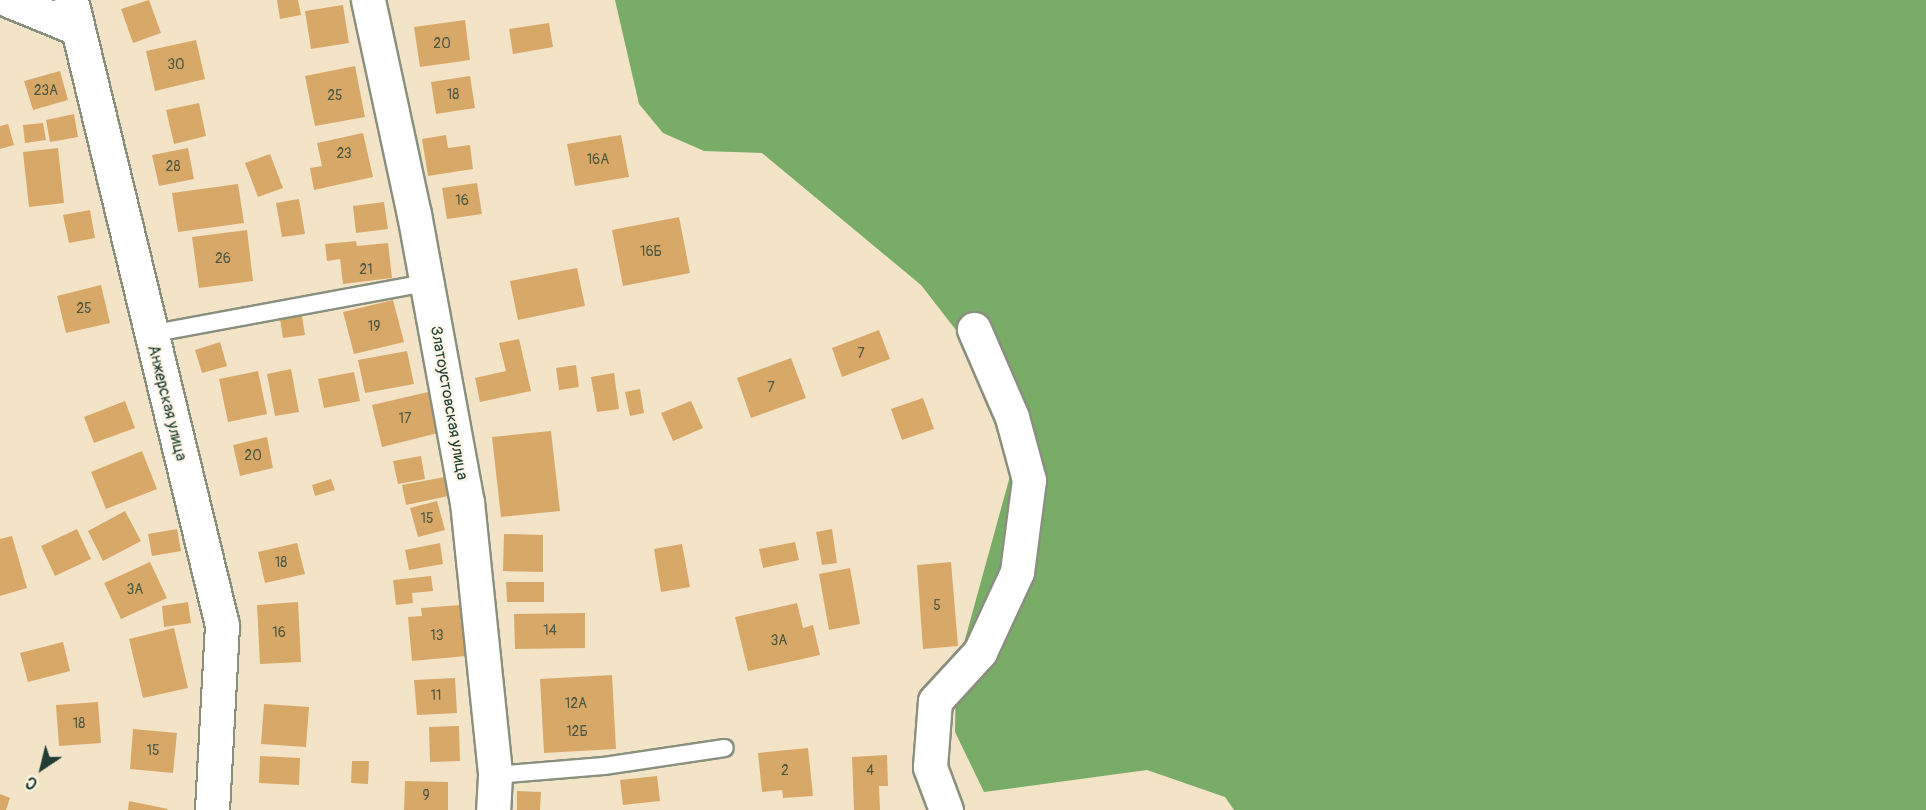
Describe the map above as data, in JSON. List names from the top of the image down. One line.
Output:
{"streets":{"street":["Анжерская улица","Златоустовская улица"]},"house_numbers":["20","30","23А","18","25","23","16А","28","16","16Б","26","21","25","19","7","7","17","20","15","18","3А","5","14","16","13","3А","11","12А","18","12Б","15","2","4","9"],"north":"bottom left"}
